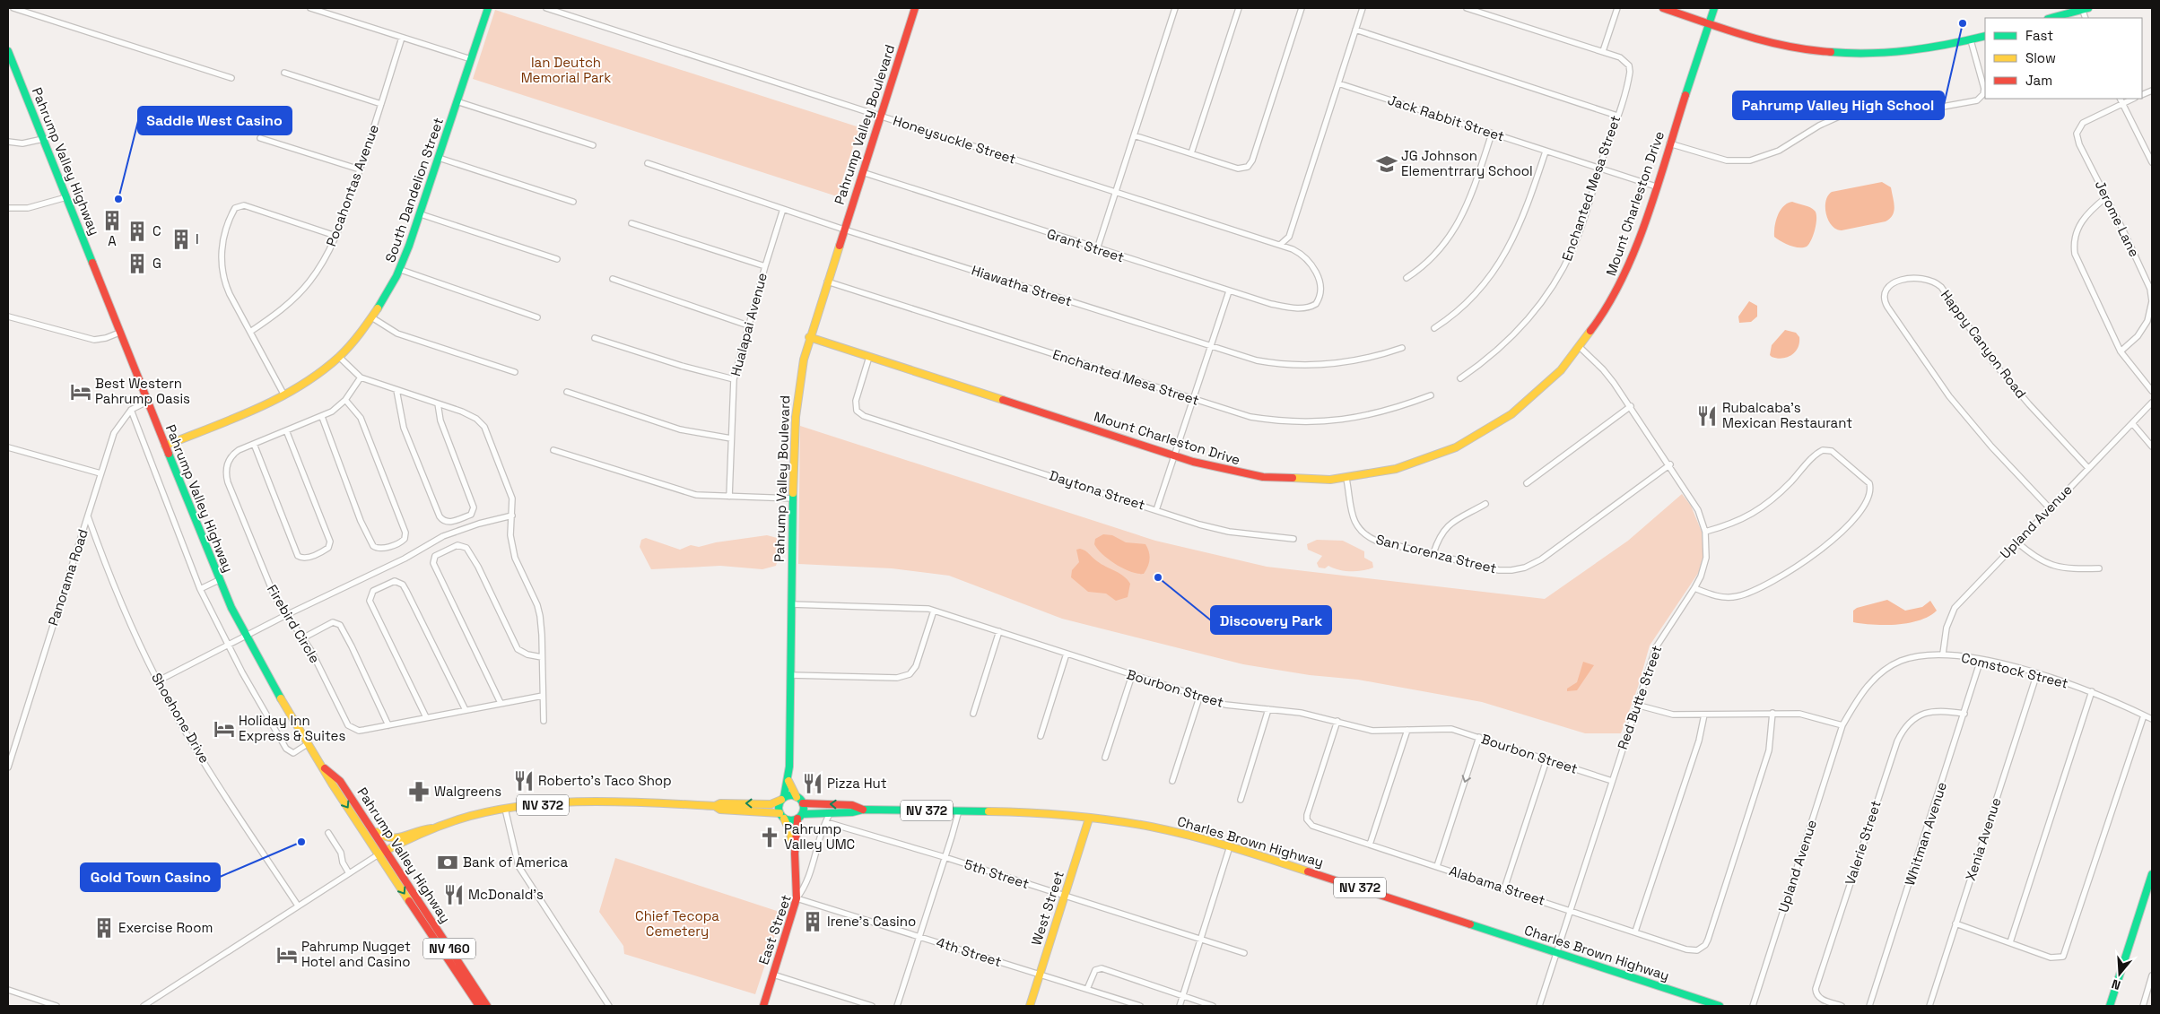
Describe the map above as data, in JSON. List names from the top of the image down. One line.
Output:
{"streets":{"main road":["Pahrump Valley Boulevard","Pahrump Valley Highway","South Dandelion Street","Mount Charleston Drive","NV 372","Charles Brown Highway","West Street","East Street","NV 160"],"street":["Jack Rabbit Street","Honeysuckle Street","Pocahontas Avenue","Enchanted Mesa Street","Jerome Lane","Grant Street","Hiawatha Street","Hualapai Avenue","Happy Canyon Road","Daytona Street","Upland Avenue","San Lorenza Street","Panorama Road","Firebird Circle","Comstock Street","Bourbon Street","Red Butte Street","Shoehone Drive","Whitman Avenue","Xenia Avenue","Valerie Street","5th Street","Alabama Street","4th Street"]},"crossings":[["Jack Rabbit Street","Enchanted Mesa Street"],["Jack Rabbit Street","Mount Charleston Drive"],["Pahrump Valley Boulevard","Honeysuckle Street"],["Pahrump Valley Boulevard","Enchanted Mesa Street"],["Pahrump Valley Boulevard","Mount Charleston Drive"],["Pahrump Valley Boulevard","Grant Street"],["Pahrump Valley Boulevard","Hiawatha Street"],["Pahrump Valley Boulevard","Bourbon Street"],["Pahrump Valley Boulevard","NV 372"],["Pahrump Valley Boulevard","Charles Brown Highway"],["Honeysuckle Street","Grant Street"],["Pahrump Valley Highway","South Dandelion Street"],["Pahrump Valley Highway","Panorama Road"],["Pahrump Valley Highway","NV 372"],["Mount Charleston Drive","Daytona Street"],["Mount Charleston Drive","San Lorenza Street"],["Mount Charleston Drive","Red Butte Street"],["Hiawatha Street","Hualapai Avenue"],["Happy Canyon Road","Upland Avenue"],["Upland Avenue","Comstock Street"],["San Lorenza Street","Red Butte Street"],["Panorama Road","Shoehone Drive"],["Comstock Street","Whitman Avenue"],["Comstock Street","Xenia Avenue"],["Bourbon Street","Red Butte Street"],["Bourbon Street","Alabama Street"],["Red Butte Street","Charles Brown Highway"],["Red Butte Street","Alabama Street"],["NV 372","Charles Brown Highway"],["Whitman Avenue","Valerie Street"],["Charles Brown Highway","West Street"],["Charles Brown Highway","East Street"],["5th Street","West Street"],["5th Street","East Street"],["West Street","4th Street"],["East Street","4th Street"]],"parks":["Ian Deutch Memorial Park","Chief Tecopa Cemetery"],"places":{"other":["Pahrump Valley High School","Saddle West Casino","Discovery Park","Gold Town Casino"],"school or university":["JG Johnson Elementrrary School"],"building":["A","C","I","G","Irene's Casino","Exercise Room"],"hotel":["Best Western Pahrump Oasis","Holiday Inn Express & Suites","Pahrump Nugget Hotel and Casino"],"restaurant":["Rubalcaba's Mexican Restaurant","Roberto's Taco Shop","Pizza Hut","McDonald's"],"pharmacy":["Walgreens"],"church":["Pahrump Valley UMC"],"bank":["Bank of America"]},"legend":["Fast","Slow","Jam"],"north":"bottom"}
